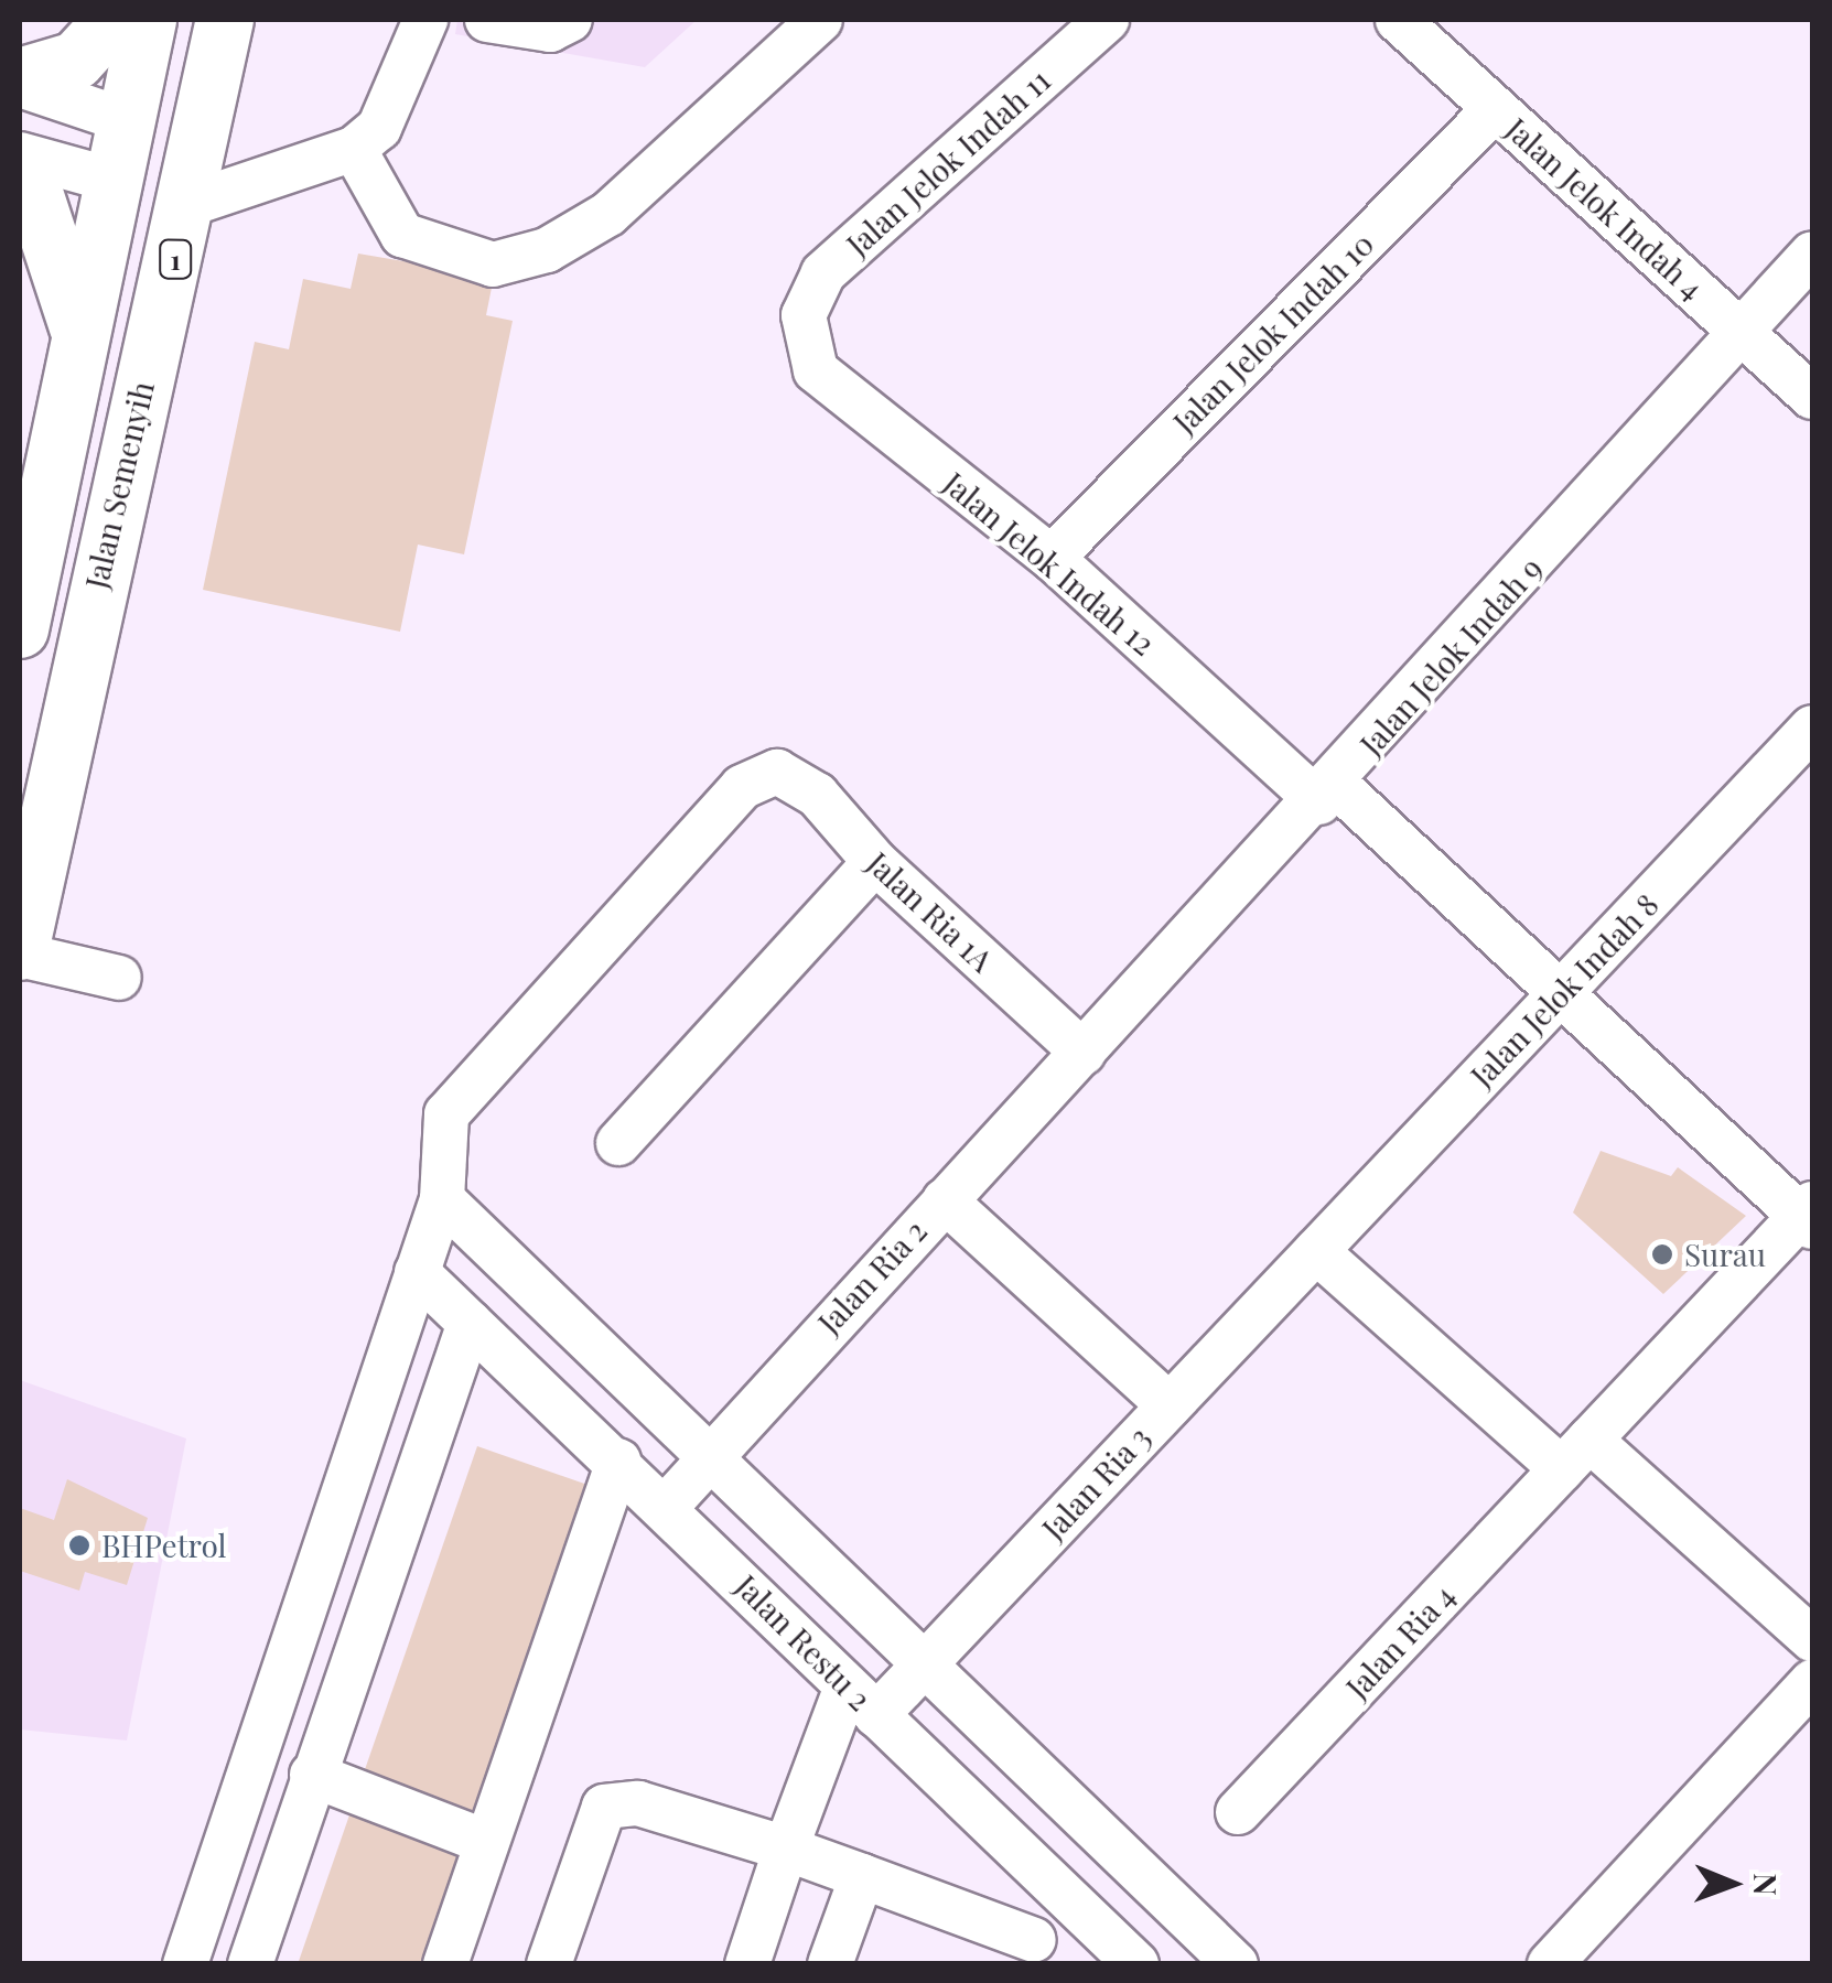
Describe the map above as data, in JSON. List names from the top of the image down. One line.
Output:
{"streets":{"main road":["1","Jalan Semenyih"],"street":["Jalan Jelok Indah 11","Jalan Jelok Indah 4","Jalan Jelok Indah 10","Jalan Jelok Indah 12","Jalan Jelok Indah 9","Jalan Ria 1A","Jalan Jelok Indah 8","Jalan Ria 2","Jalan Ria 3","Jalan Ria 4","Jalan Restu 2"]},"crossings":[["Jalan Jelok Indah 11","Jalan Jelok Indah 12"],["Jalan Jelok Indah 4","Jalan Jelok Indah 10"],["Jalan Jelok Indah 4","Jalan Jelok Indah 9"],["Jalan Jelok Indah 10","Jalan Jelok Indah 12"],["Jalan Jelok Indah 12","Jalan Jelok Indah 9"],["Jalan Jelok Indah 12","Jalan Jelok Indah 8"],["Jalan Jelok Indah 12","Jalan Ria 4"],["Jalan Jelok Indah 9","Jalan Ria 1A"],["Jalan Jelok Indah 9","Jalan Ria 2"],["Jalan Ria 1A","Jalan Ria 2"],["Jalan Jelok Indah 8","Jalan Ria 3"],["Jalan Ria 2","Jalan Restu 2"],["Jalan Ria 3","Jalan Restu 2"]],"places":["Surau","BHPetrol"],"north":"right"}
